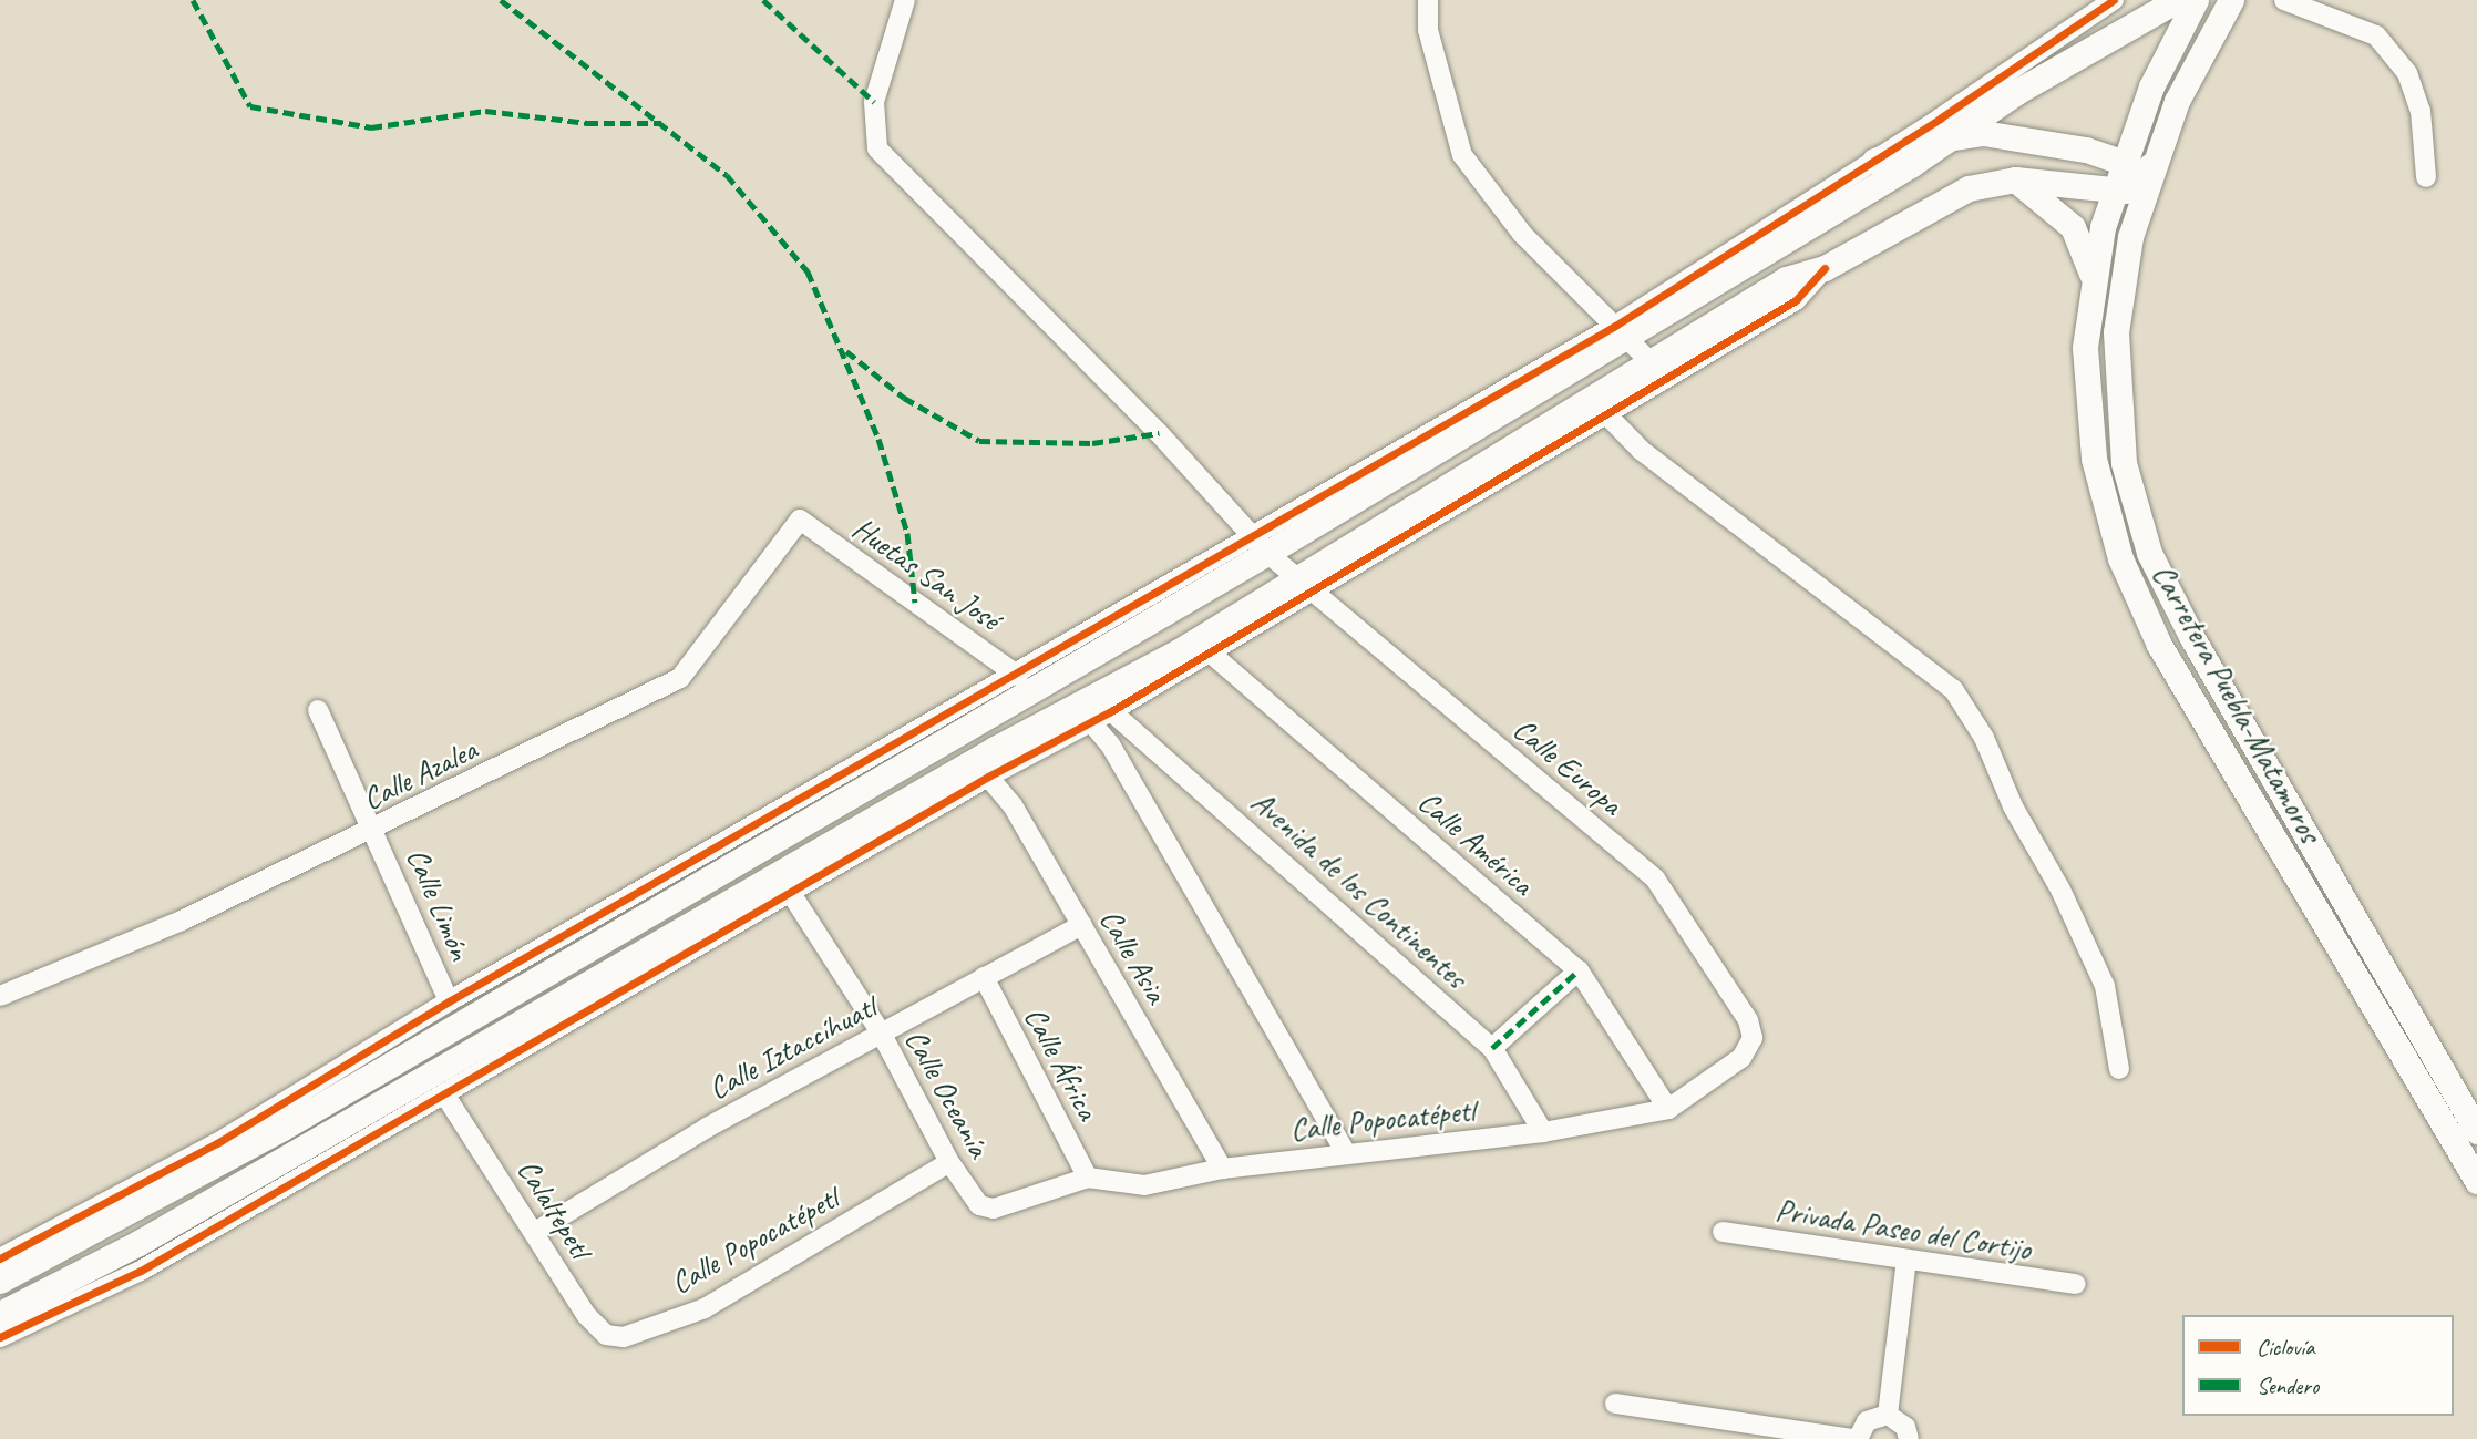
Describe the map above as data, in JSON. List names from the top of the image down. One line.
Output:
{"streets":{"main road":["Carretera Puebla-Matamoros"],"street":["Huetas San José","Calle Europa","Calle Azalea","Calle América","Avenida de los Continentes","Calle Limón","Calle Asia","Calle Iztaccíhuatl","Calle África","Calle Oceanía","Calle Popocatépetl","Calaltepetl","Privada Paseo del Cortijo"]},"crossings":[["Huetas San José","Calle Azalea"],["Calle Europa","Calle Popocatépetl"],["Calle Azalea","Calle Limón"],["Calle América","Calle Popocatépetl"],["Avenida de los Continentes","Calle Popocatépetl"],["Calle Asia","Calle Iztaccíhuatl"],["Calle Asia","Calle Popocatépetl"],["Calle Iztaccíhuatl","Calle África"],["Calle Iztaccíhuatl","Calle Oceanía"],["Calle Iztaccíhuatl","Calaltepetl"],["Calle África","Calle Popocatépetl"],["Calle Oceanía","Calle Popocatépetl"],["Calle Popocatépetl","Calaltepetl"]],"legend":["Ciclovía","Sendero"]}
